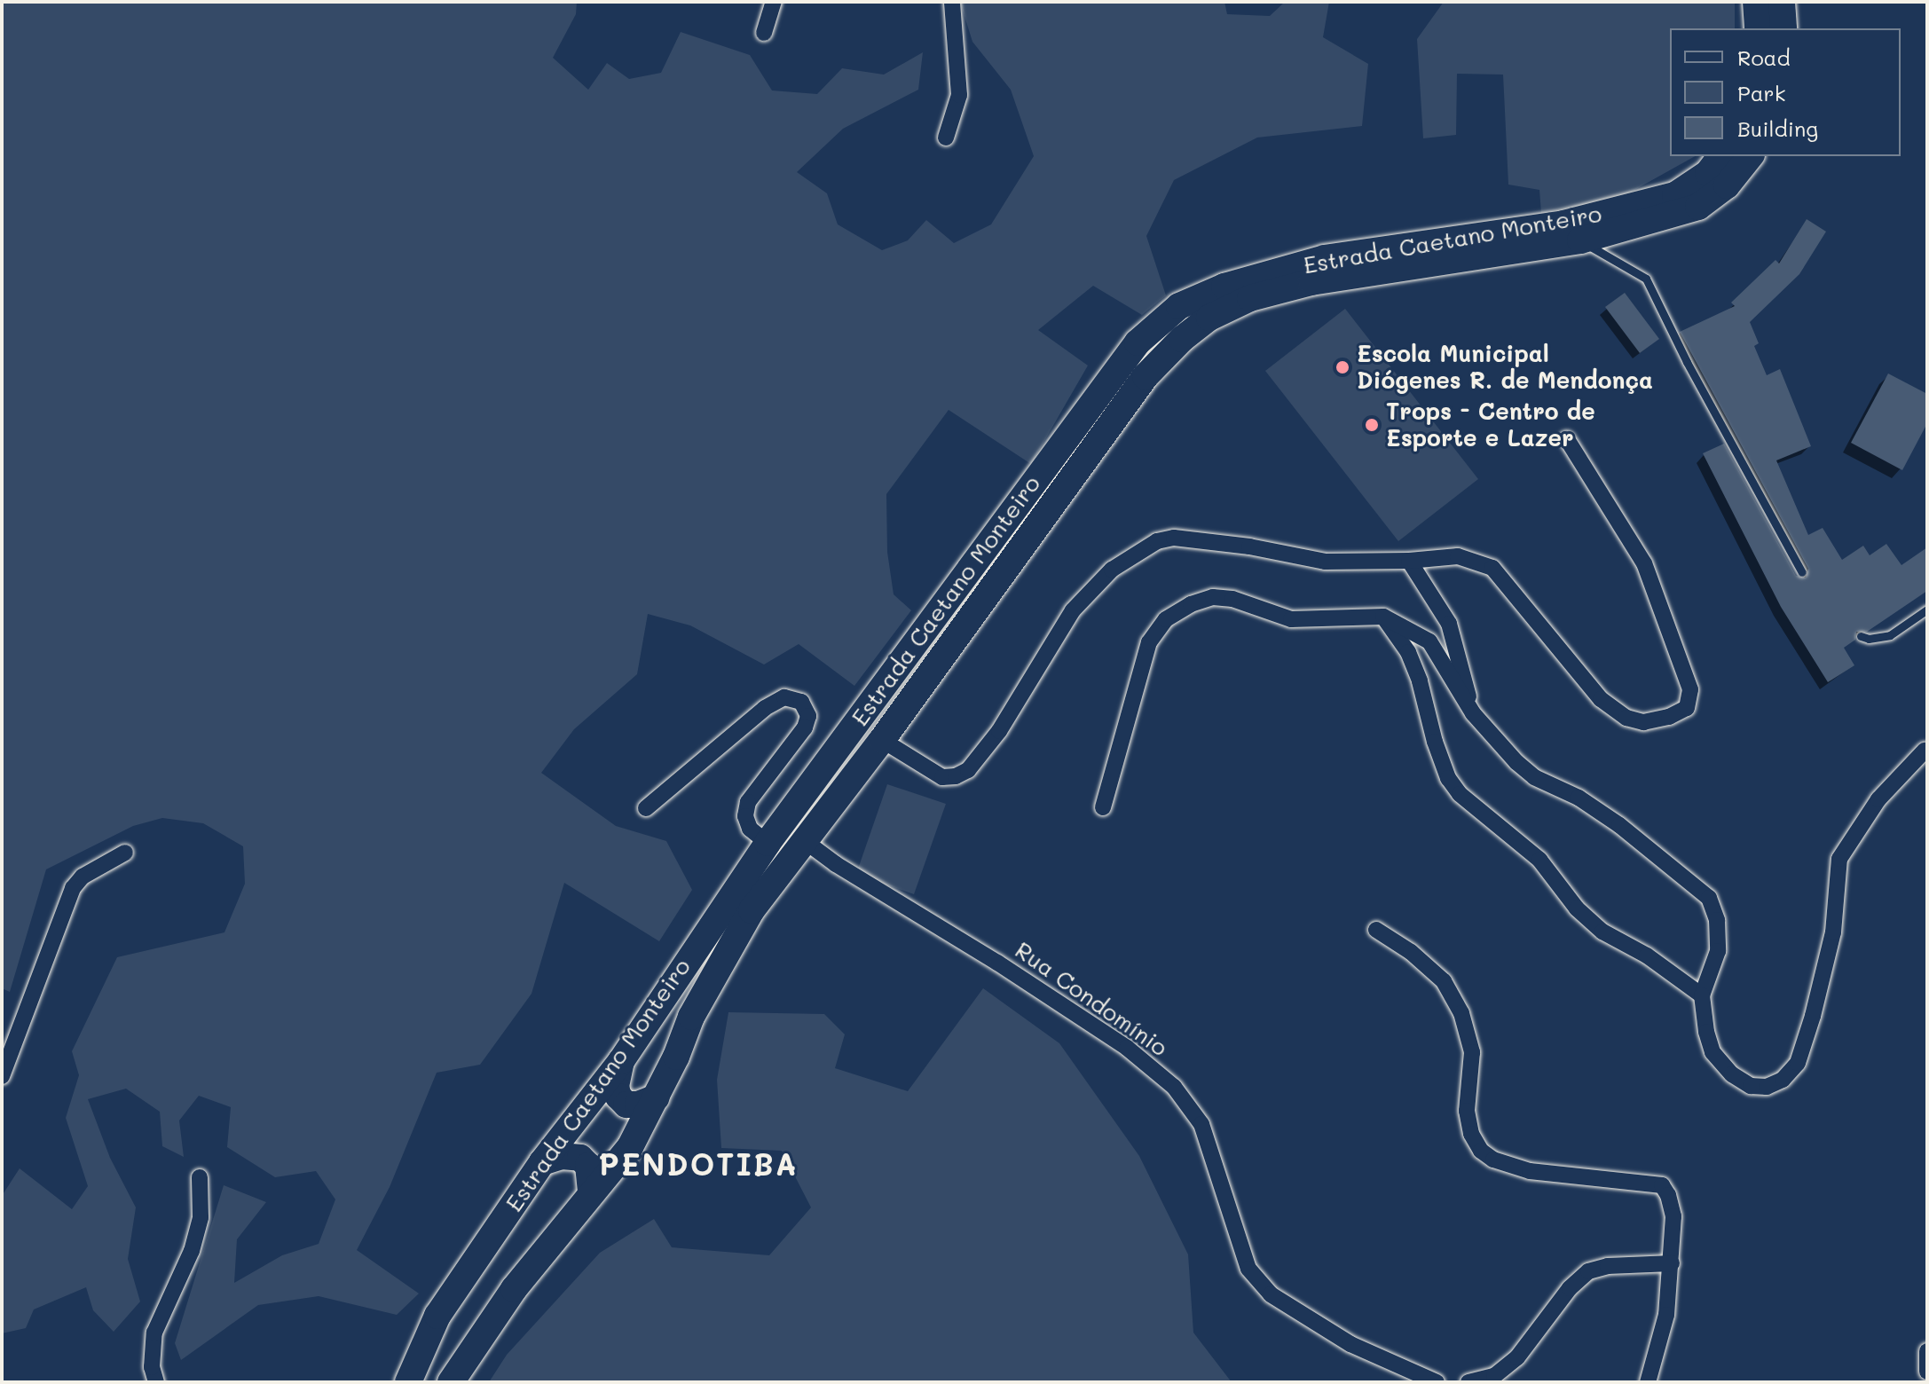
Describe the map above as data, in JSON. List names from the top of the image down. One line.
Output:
{"streets":{"main road":["Estrada Caetano Monteiro"],"street":["Rua Condomínio"]},"crossings":[["Estrada Caetano Monteiro","Rua Condomínio"]],"districts":["PENDOTIBA"],"places":["Escola Municipal Diógenes R. de Mendonça","Trops - Centro de Esporte e Lazer"],"legend":["Road","Park","Building"]}
